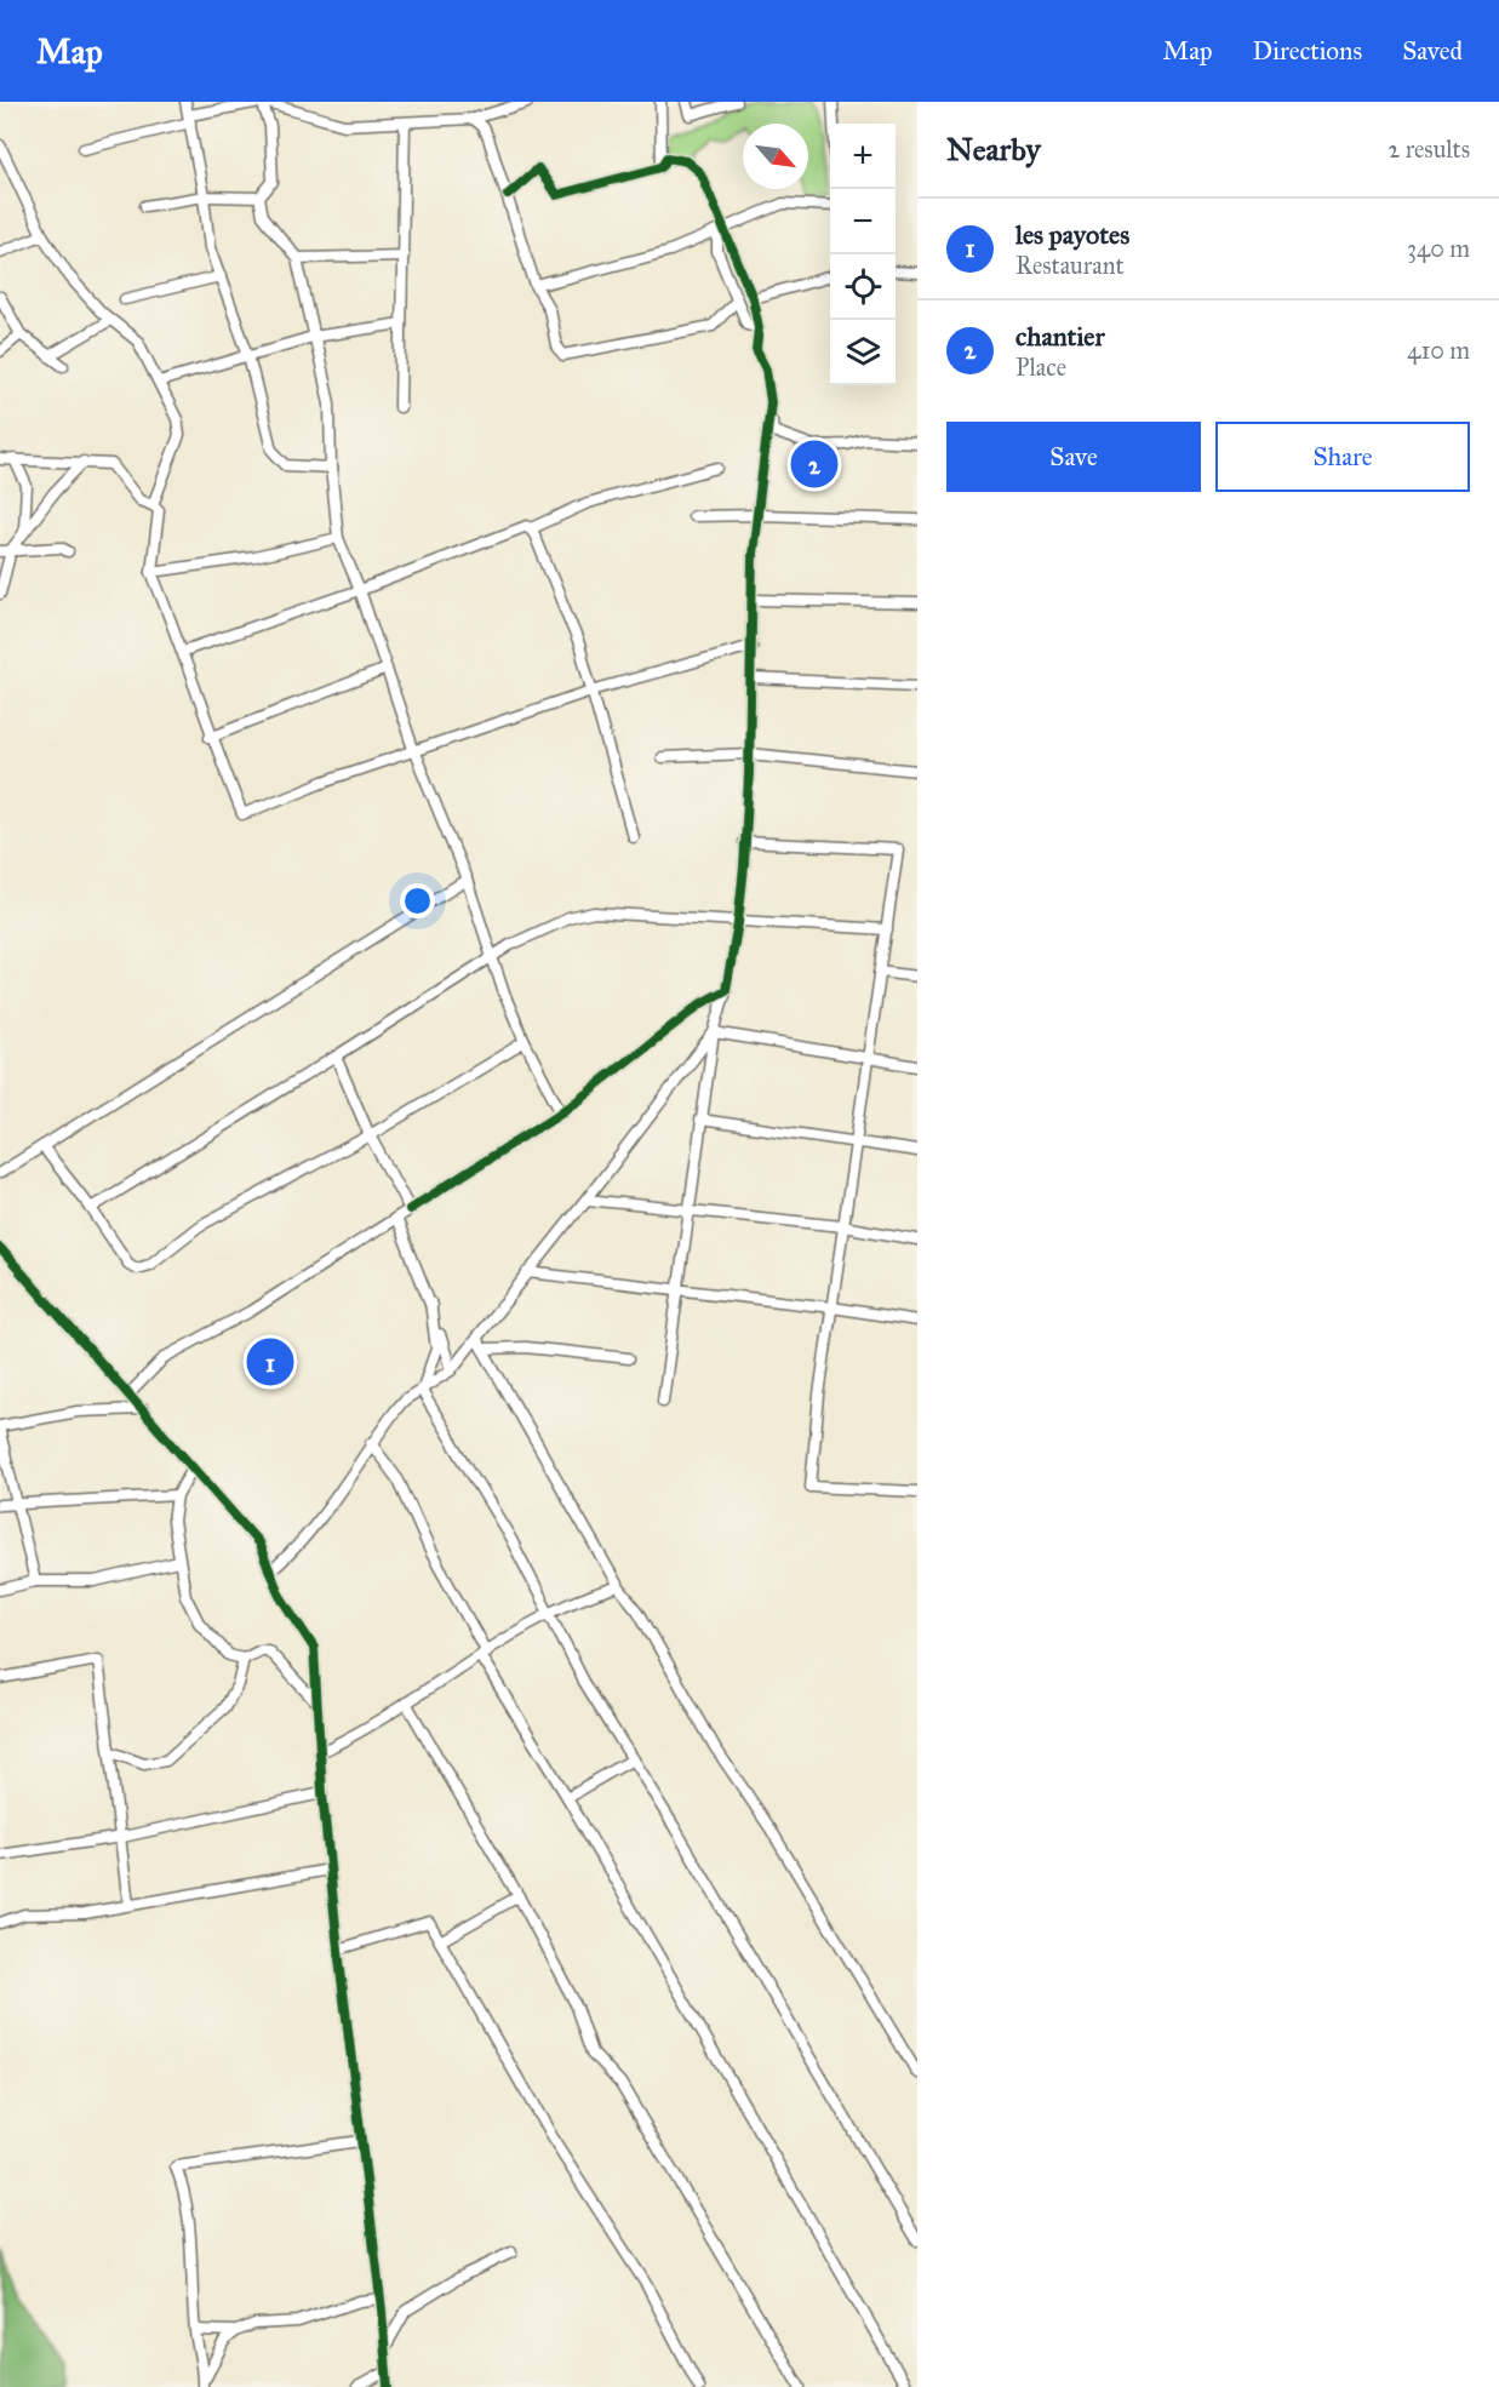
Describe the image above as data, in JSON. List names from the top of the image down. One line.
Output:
{"north":"bottom right","page":{"header":"Map","nav":["Map","Directions","Saved"],"heading":["Nearby","2 results"],"map_buttons":["+","−"],"list":[{"mark":"1","name":"les payotes","note":"Restaurant","value":"340 m"},{"mark":"2","name":"chantier","note":"Place","value":"410 m"}],"buttons":["Save","Share"],"pins":["2","1"]}}
